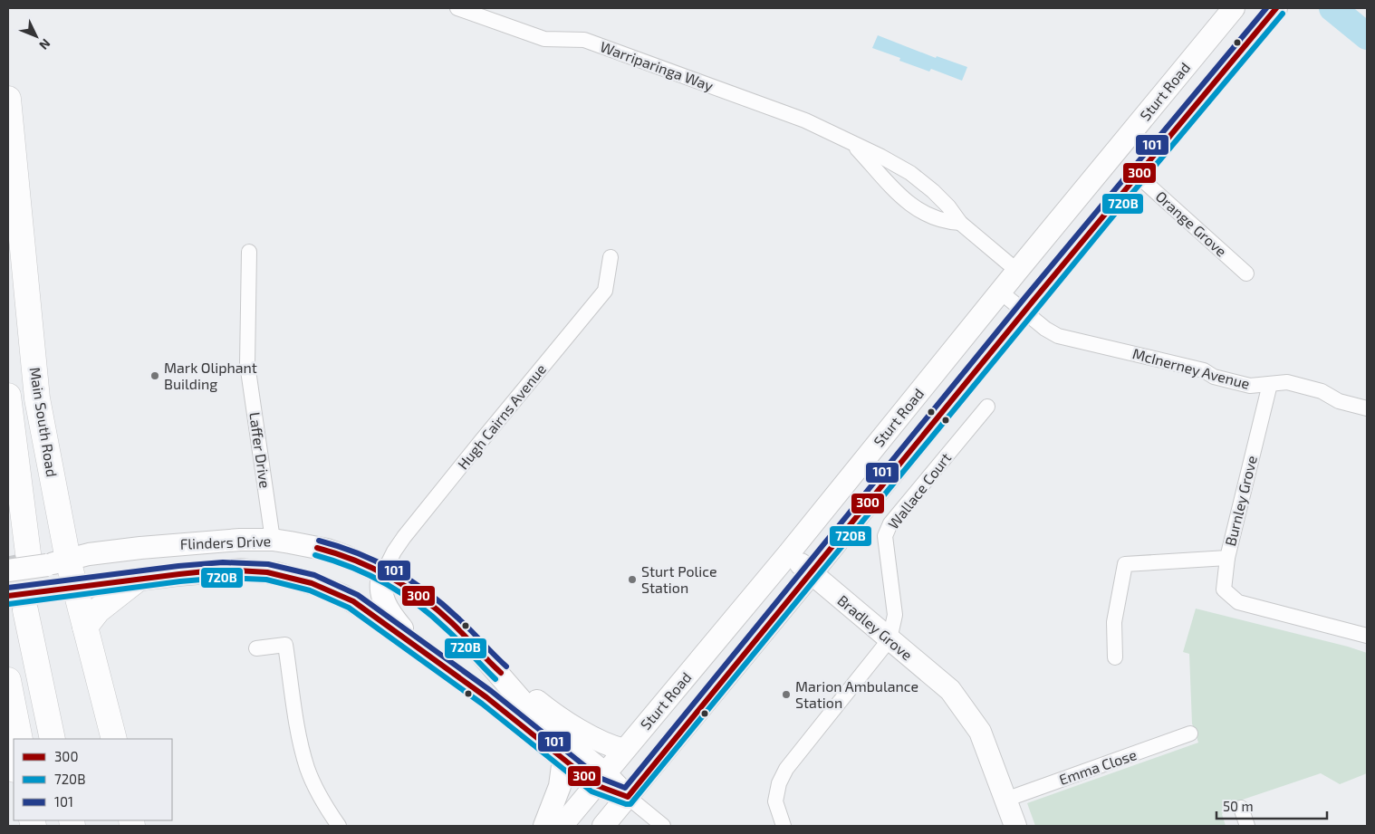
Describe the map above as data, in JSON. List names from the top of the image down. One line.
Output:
{"streets":{"highway":["Main South Road"],"main road":["Sturt Road","Flinders Drive","Bradley Grove"],"street":["Warriparinga Way","Orange Grove","McInerney Avenue","Hugh Cairns Avenue","Laffer Drive","Wallace Court","Burnley Grove","Emma Close"]},"crossings":[["Warriparinga Way","Sturt Road"],["Sturt Road","Orange Grove"],["Sturt Road","McInerney Avenue"],["Sturt Road","Flinders Drive"],["Sturt Road","Bradley Grove"],["McInerney Avenue","Burnley Grove"],["Hugh Cairns Avenue","Flinders Drive"],["Main South Road","Flinders Drive"],["Laffer Drive","Flinders Drive"],["Wallace Court","Bradley Grove"],["Bradley Grove","Emma Close"]],"places":["Mark Oliphant Building","Sturt Police Station","Marion Ambulance Station"],"lines":["transit line 300","transit line 101","transit line 720B"],"legend":["300","720B","101"],"scale_bar":"50 m","north":"bottom right"}
